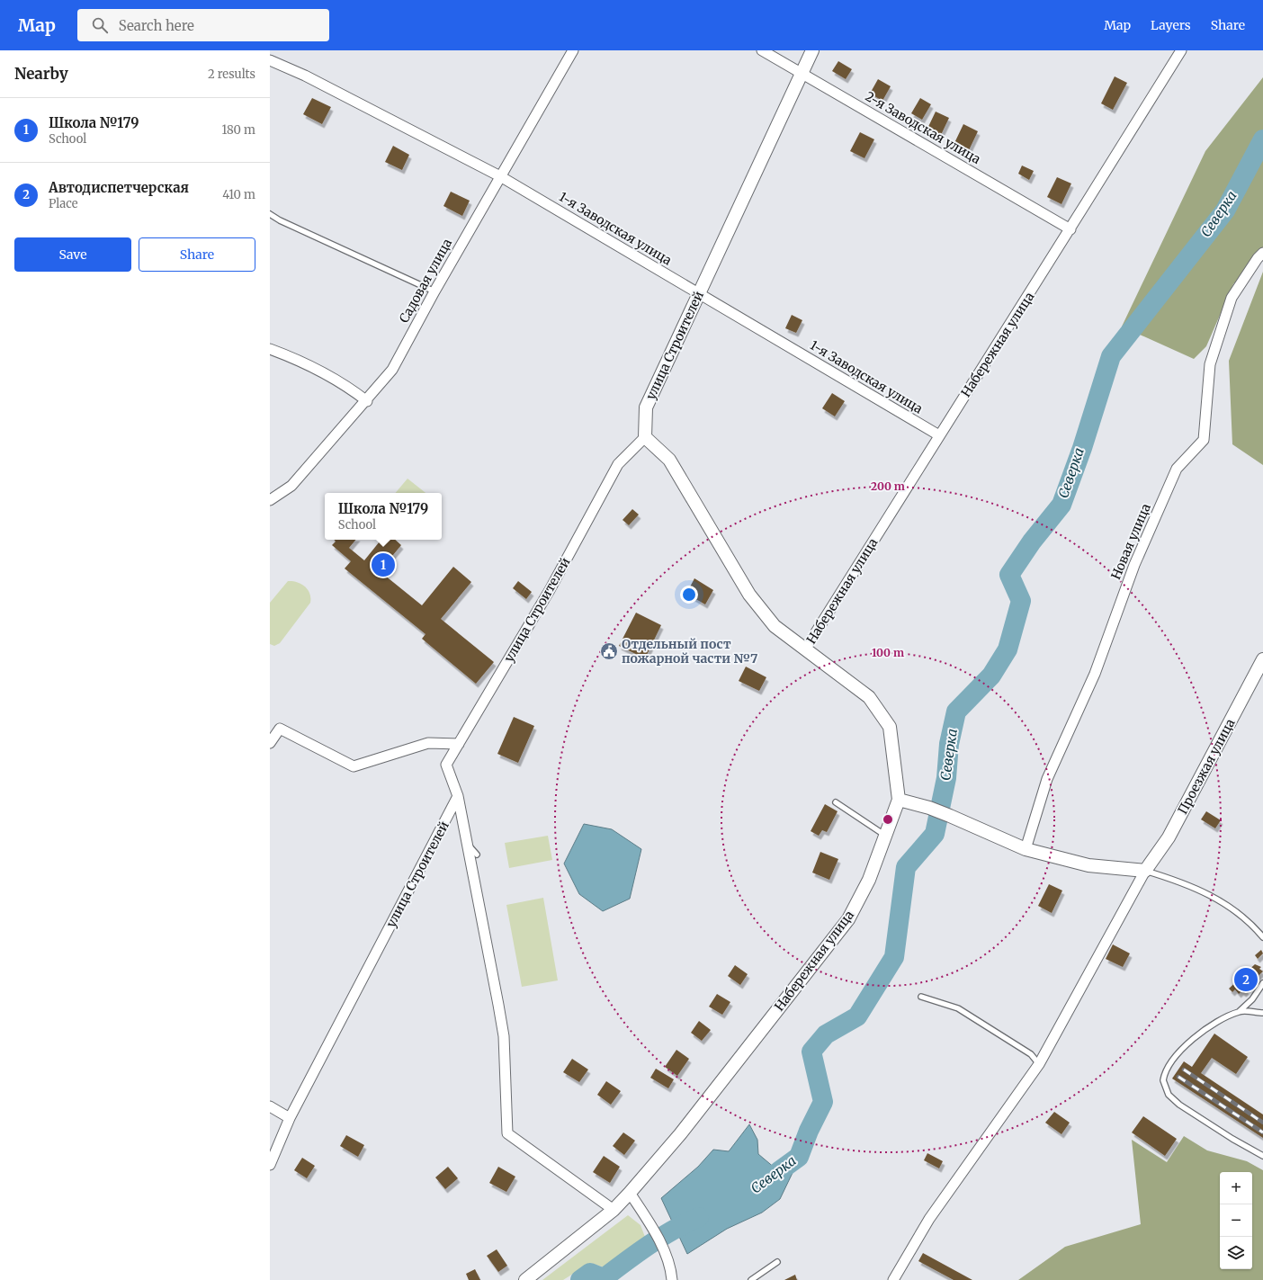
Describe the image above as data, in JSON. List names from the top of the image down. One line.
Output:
{"streets":{"street":["2-я Заводская улица","1-я Заводская улица","Садовая улица","Набережная улица","улица Строителей","Новая улица","Проезжая улица"]},"crossings":[["2-я Заводская улица","Набережная улица"],["2-я Заводская улица","улица Строителей"],["1-я Заводская улица","Садовая улица"],["1-я Заводская улица","Набережная улица"],["1-я Заводская улица","улица Строителей"]],"water":["Северка"],"places":{"public building":["Отдельный пост пожарной части №7"]},"page":{"header":"Map","search":"Search here","nav":["Map","Layers","Share"],"heading":["Nearby","2 results"],"list":[{"mark":"1","name":"Школа №179","note":"School","value":"180 m"},{"mark":"2","name":"Автодиспетчерская","note":"Place","value":"410 m"}],"buttons":["Save","Share"],"popup":["Школа №179","School"],"pins":["1","2"],"map_buttons":["+","−"]},"rings":["200 m","100 m"]}
